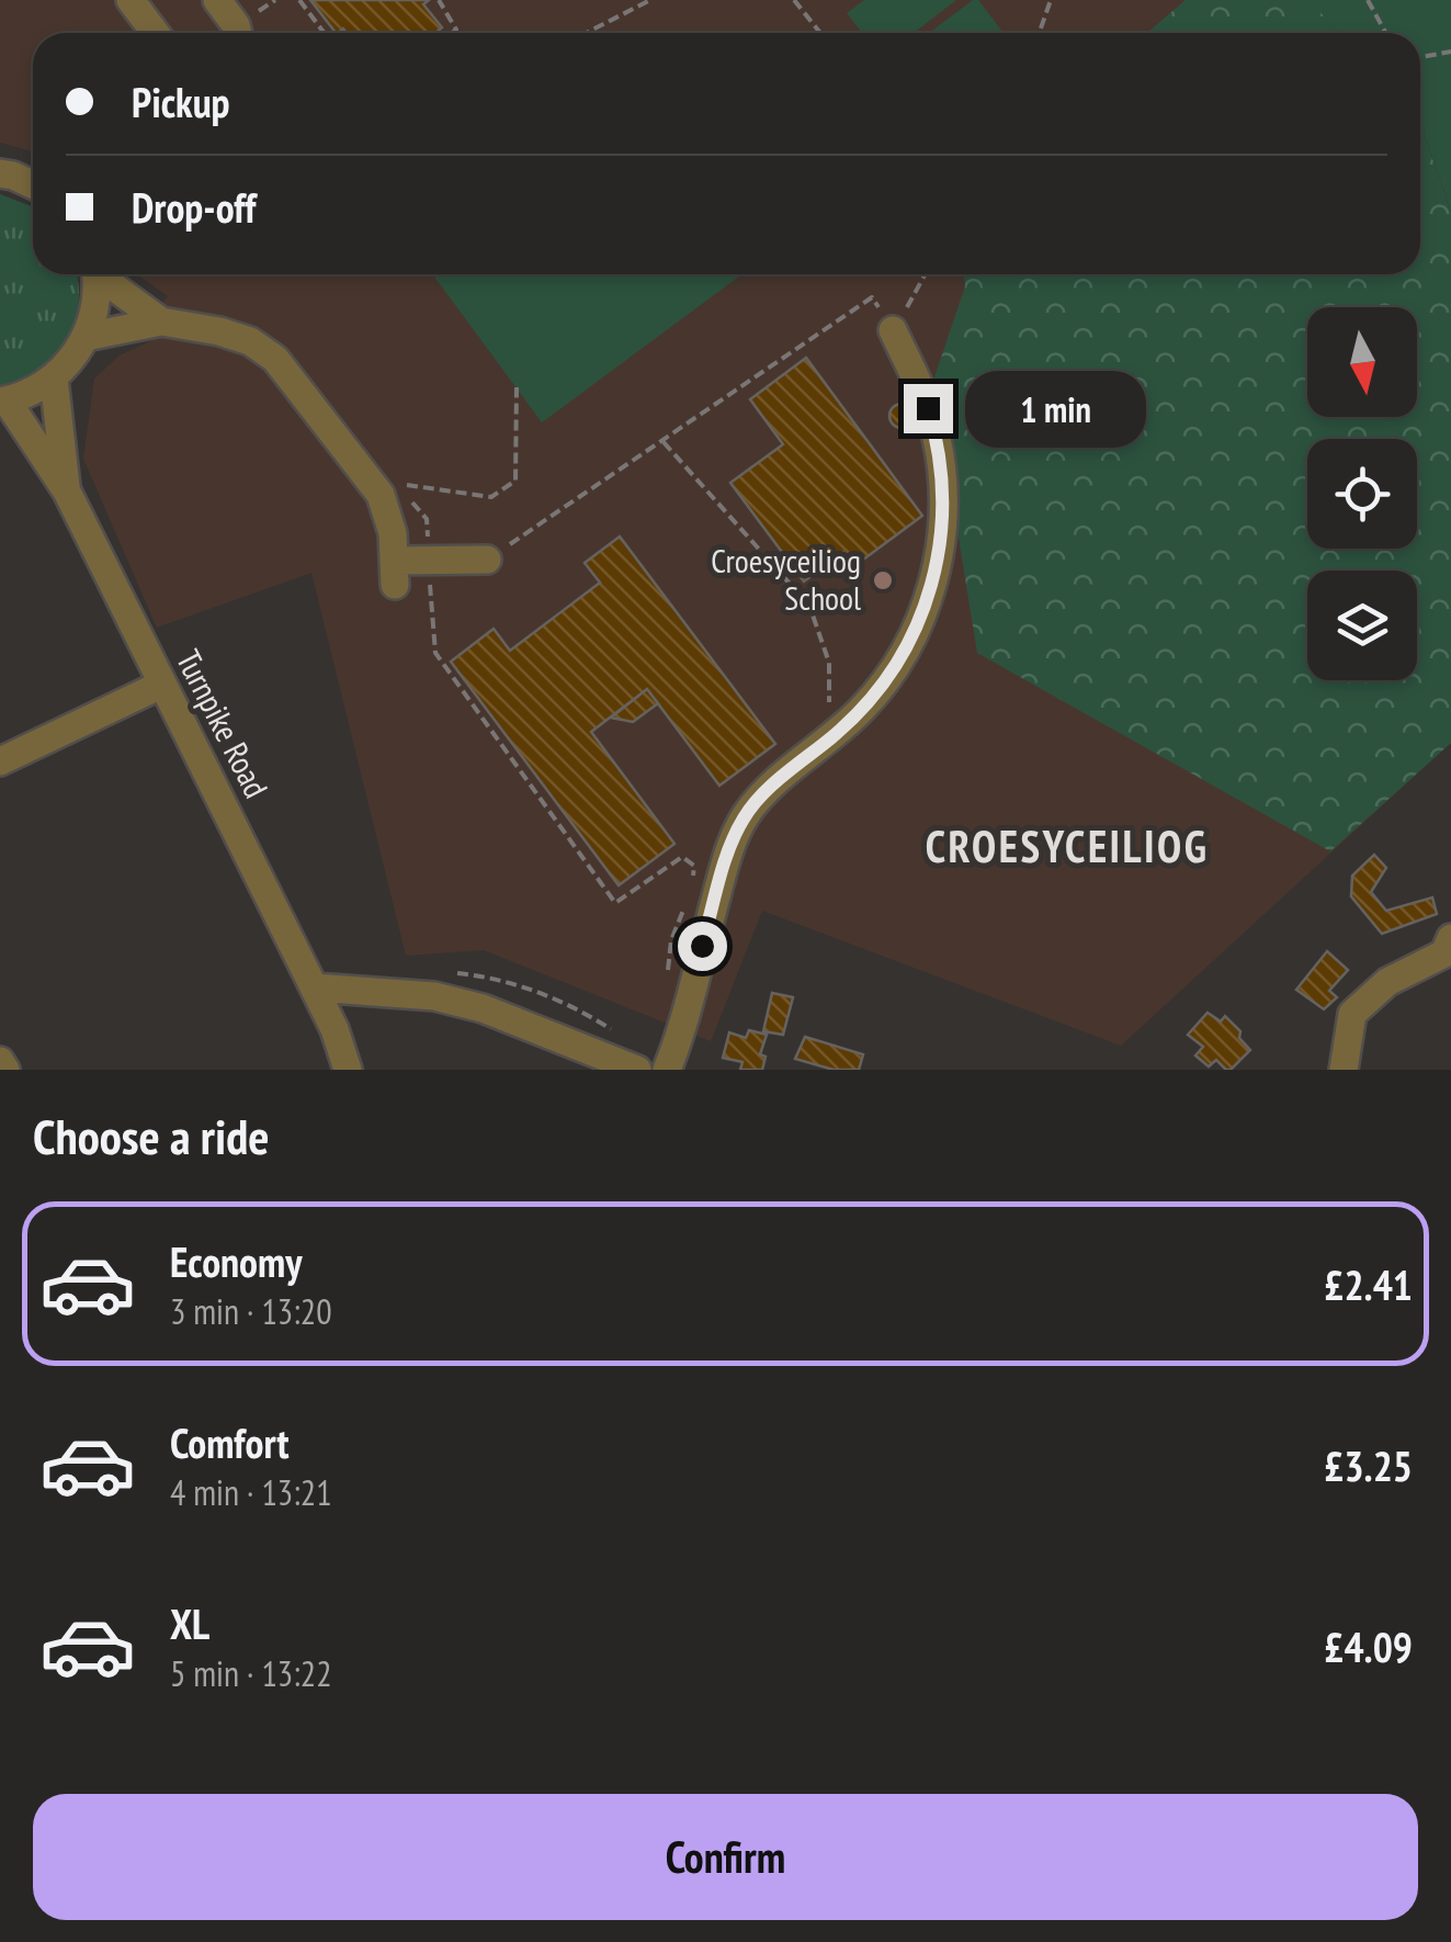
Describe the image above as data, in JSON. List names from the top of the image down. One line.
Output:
{"streets":{"street":["Turnpike Road"]},"districts":["CROESYCEILIOG"],"places":["Croesyceiliog School"],"north":"bottom","page":{"banner":["Pickup","Drop-off"],"bubble":"1 min","heading":"Choose a ride","list":[{"name":"Economy","note":"3 min · 13:20","value":"£2.41"},{"name":"Comfort","note":"4 min · 13:21","value":"£3.25"},{"name":"XL","note":"5 min · 13:22","value":"£4.09"}],"buttons":"Confirm"}}
